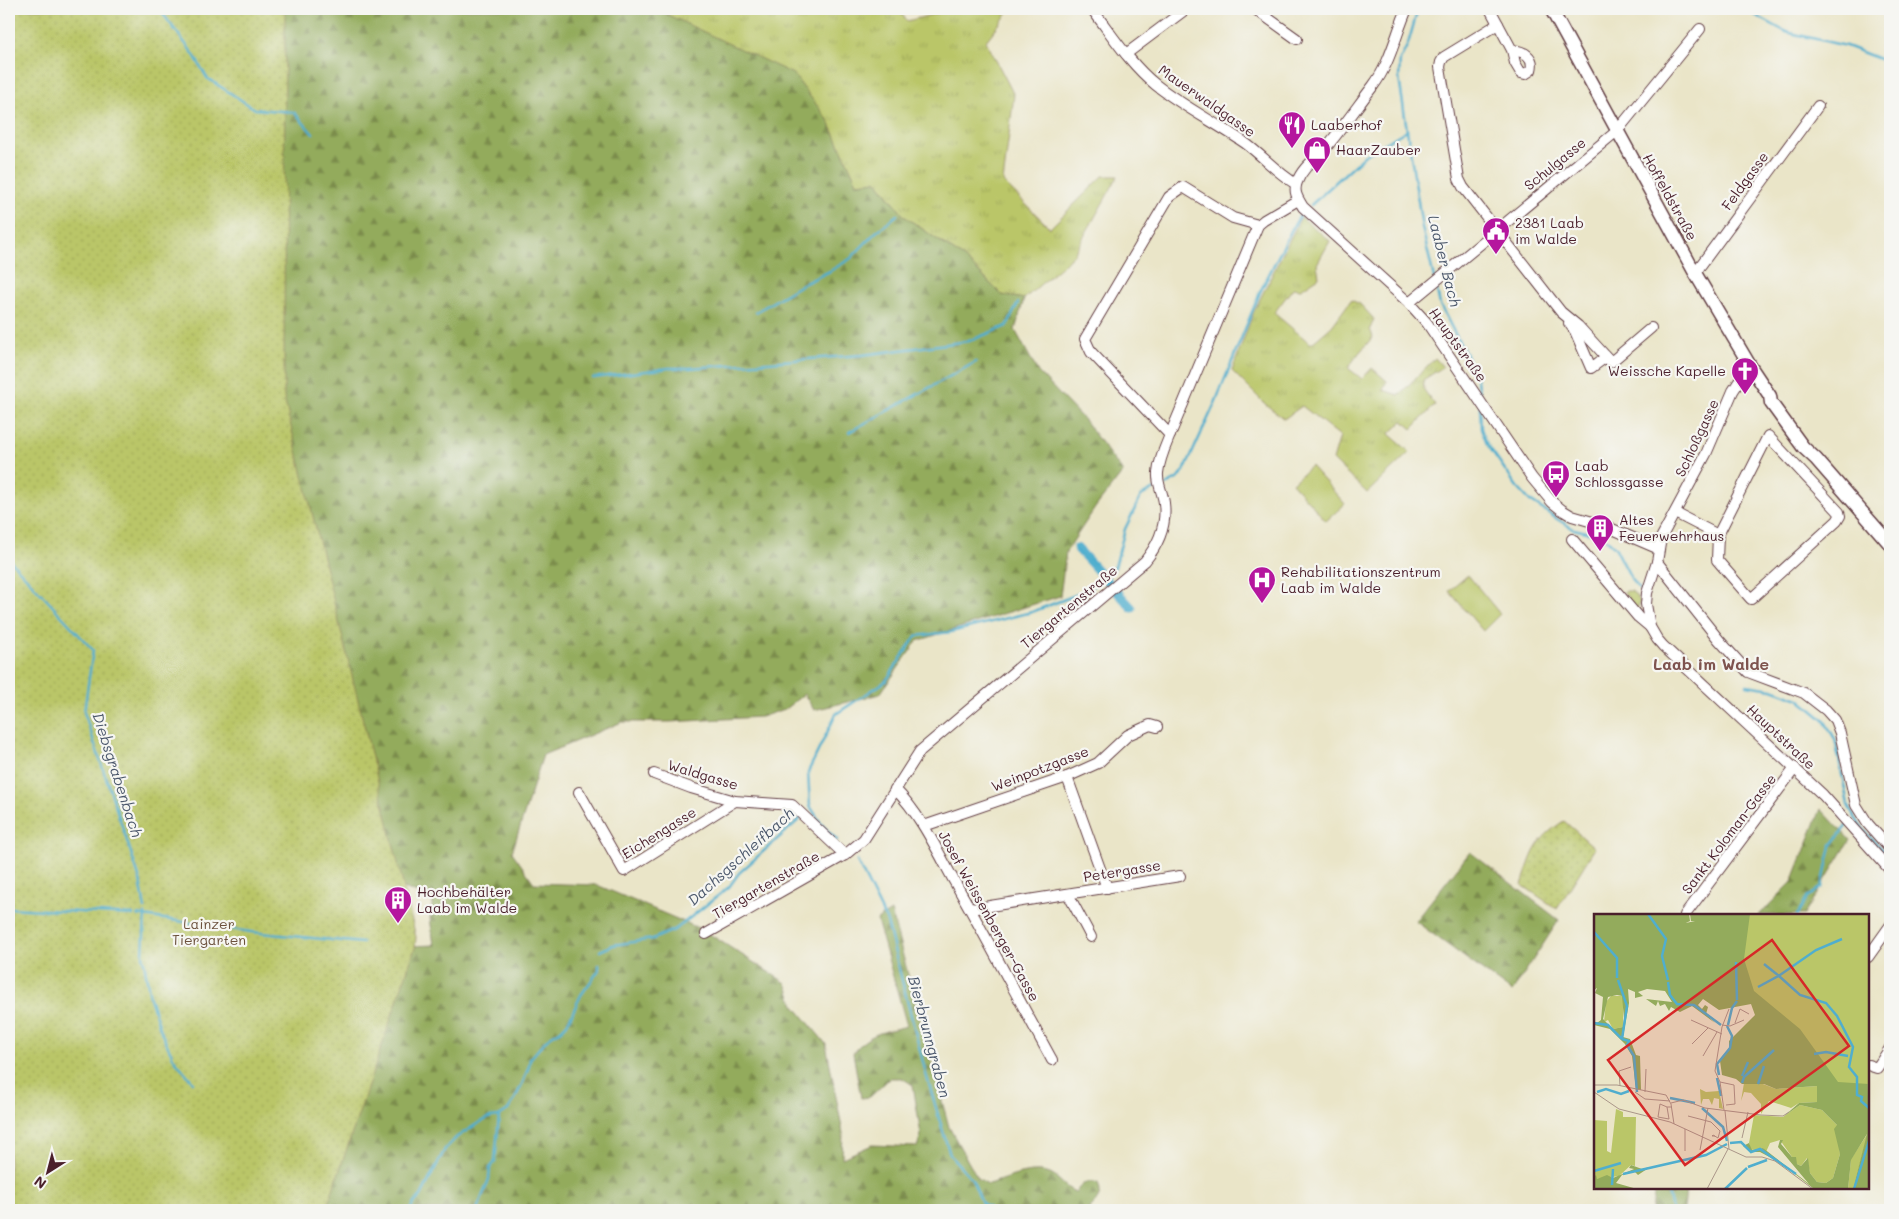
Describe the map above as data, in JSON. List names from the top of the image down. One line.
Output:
{"streets":{"main road":["Hoffeldstraße"],"street":["Mauerwaldgasse","Schulgasse","Feldgasse","Hauptstraße","Schloßgasse","Tiergartenstraße","Weinpotzgasse","Waldgasse","Eichengasse","Sankt Koloman-Gasse","Petergasse","Josef Weissenberger-Gasse"]},"crossings":[["Schulgasse","Hoffeldstraße"],["Schulgasse","Hauptstraße"],["Feldgasse","Hoffeldstraße"],["Hoffeldstraße","Schloßgasse"],["Hauptstraße","Schloßgasse"],["Hauptstraße","Sankt Koloman-Gasse"],["Tiergartenstraße","Waldgasse"],["Tiergartenstraße","Josef Weissenberger-Gasse"],["Weinpotzgasse","Josef Weissenberger-Gasse"],["Waldgasse","Eichengasse"],["Petergasse","Josef Weissenberger-Gasse"]],"districts":["Laab im Walde"],"water":["Laaber Bach","Diebsgrabenbach","Dachsgschleifbach","Bierbrunngraben"],"parks":["Lainzer Tiergarten"],"places":{"restaurant":["Laaberhof"],"shop":["HaarZauber"],"public building":["2381 Laab im Walde"],"church":["Weissche Kapelle"],"bus stop":["Laab Schlossgasse"],"building":["Altes Feuerwehrhaus","Hochbehälter Laab im Walde"],"hospital":["Rehabilitationszentrum Laab im Walde"]},"north":"bottom left"}
